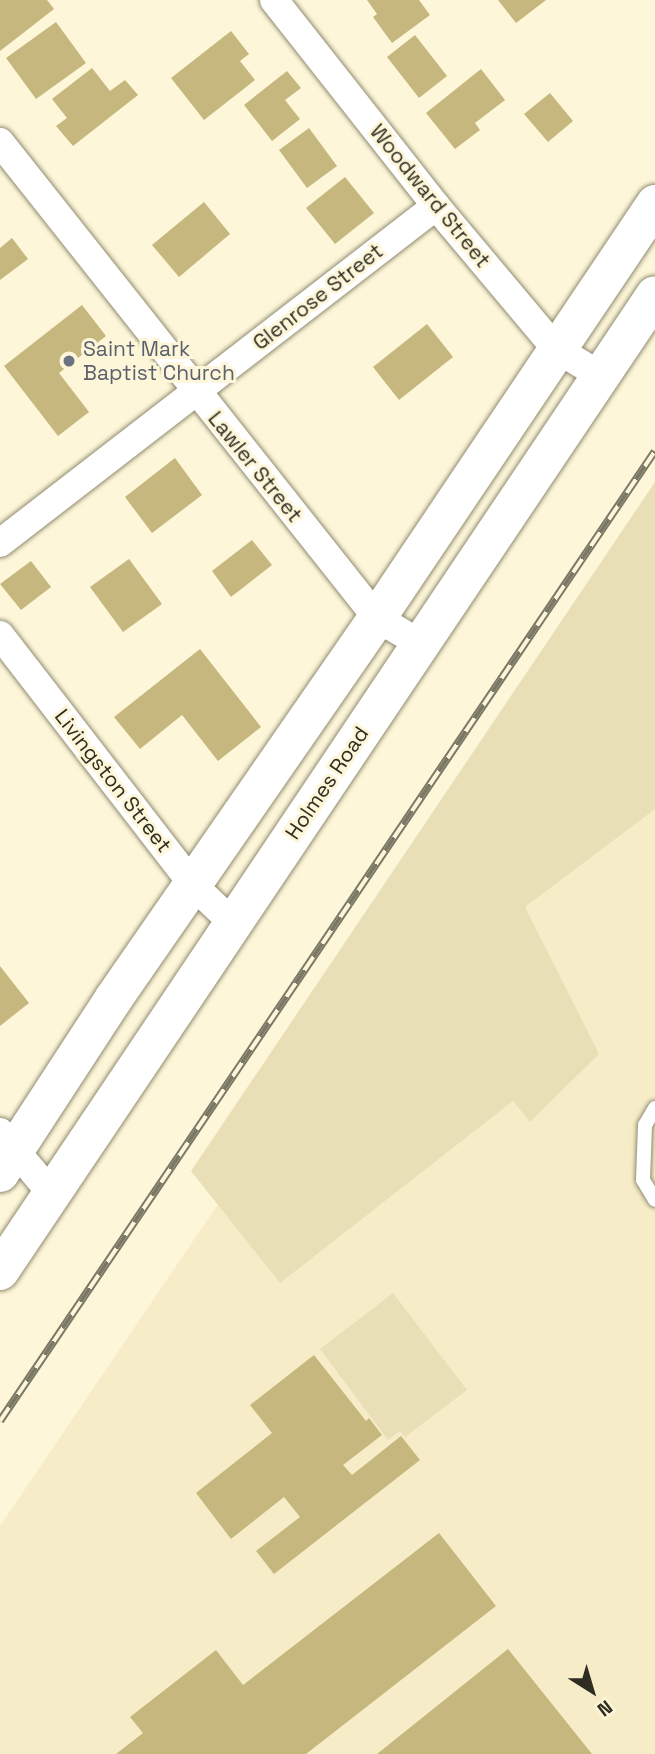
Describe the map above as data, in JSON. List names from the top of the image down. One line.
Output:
{"streets":{"main road":["Holmes Road"],"street":["Woodward Street","Glenrose Street","Lawler Street","Livingston Street"]},"crossings":[["Woodward Street","Glenrose Street"],["Woodward Street","Holmes Road"],["Glenrose Street","Lawler Street"],["Lawler Street","Holmes Road"],["Livingston Street","Holmes Road"]],"places":["Saint Mark Baptist Church"],"north":"bottom right"}
